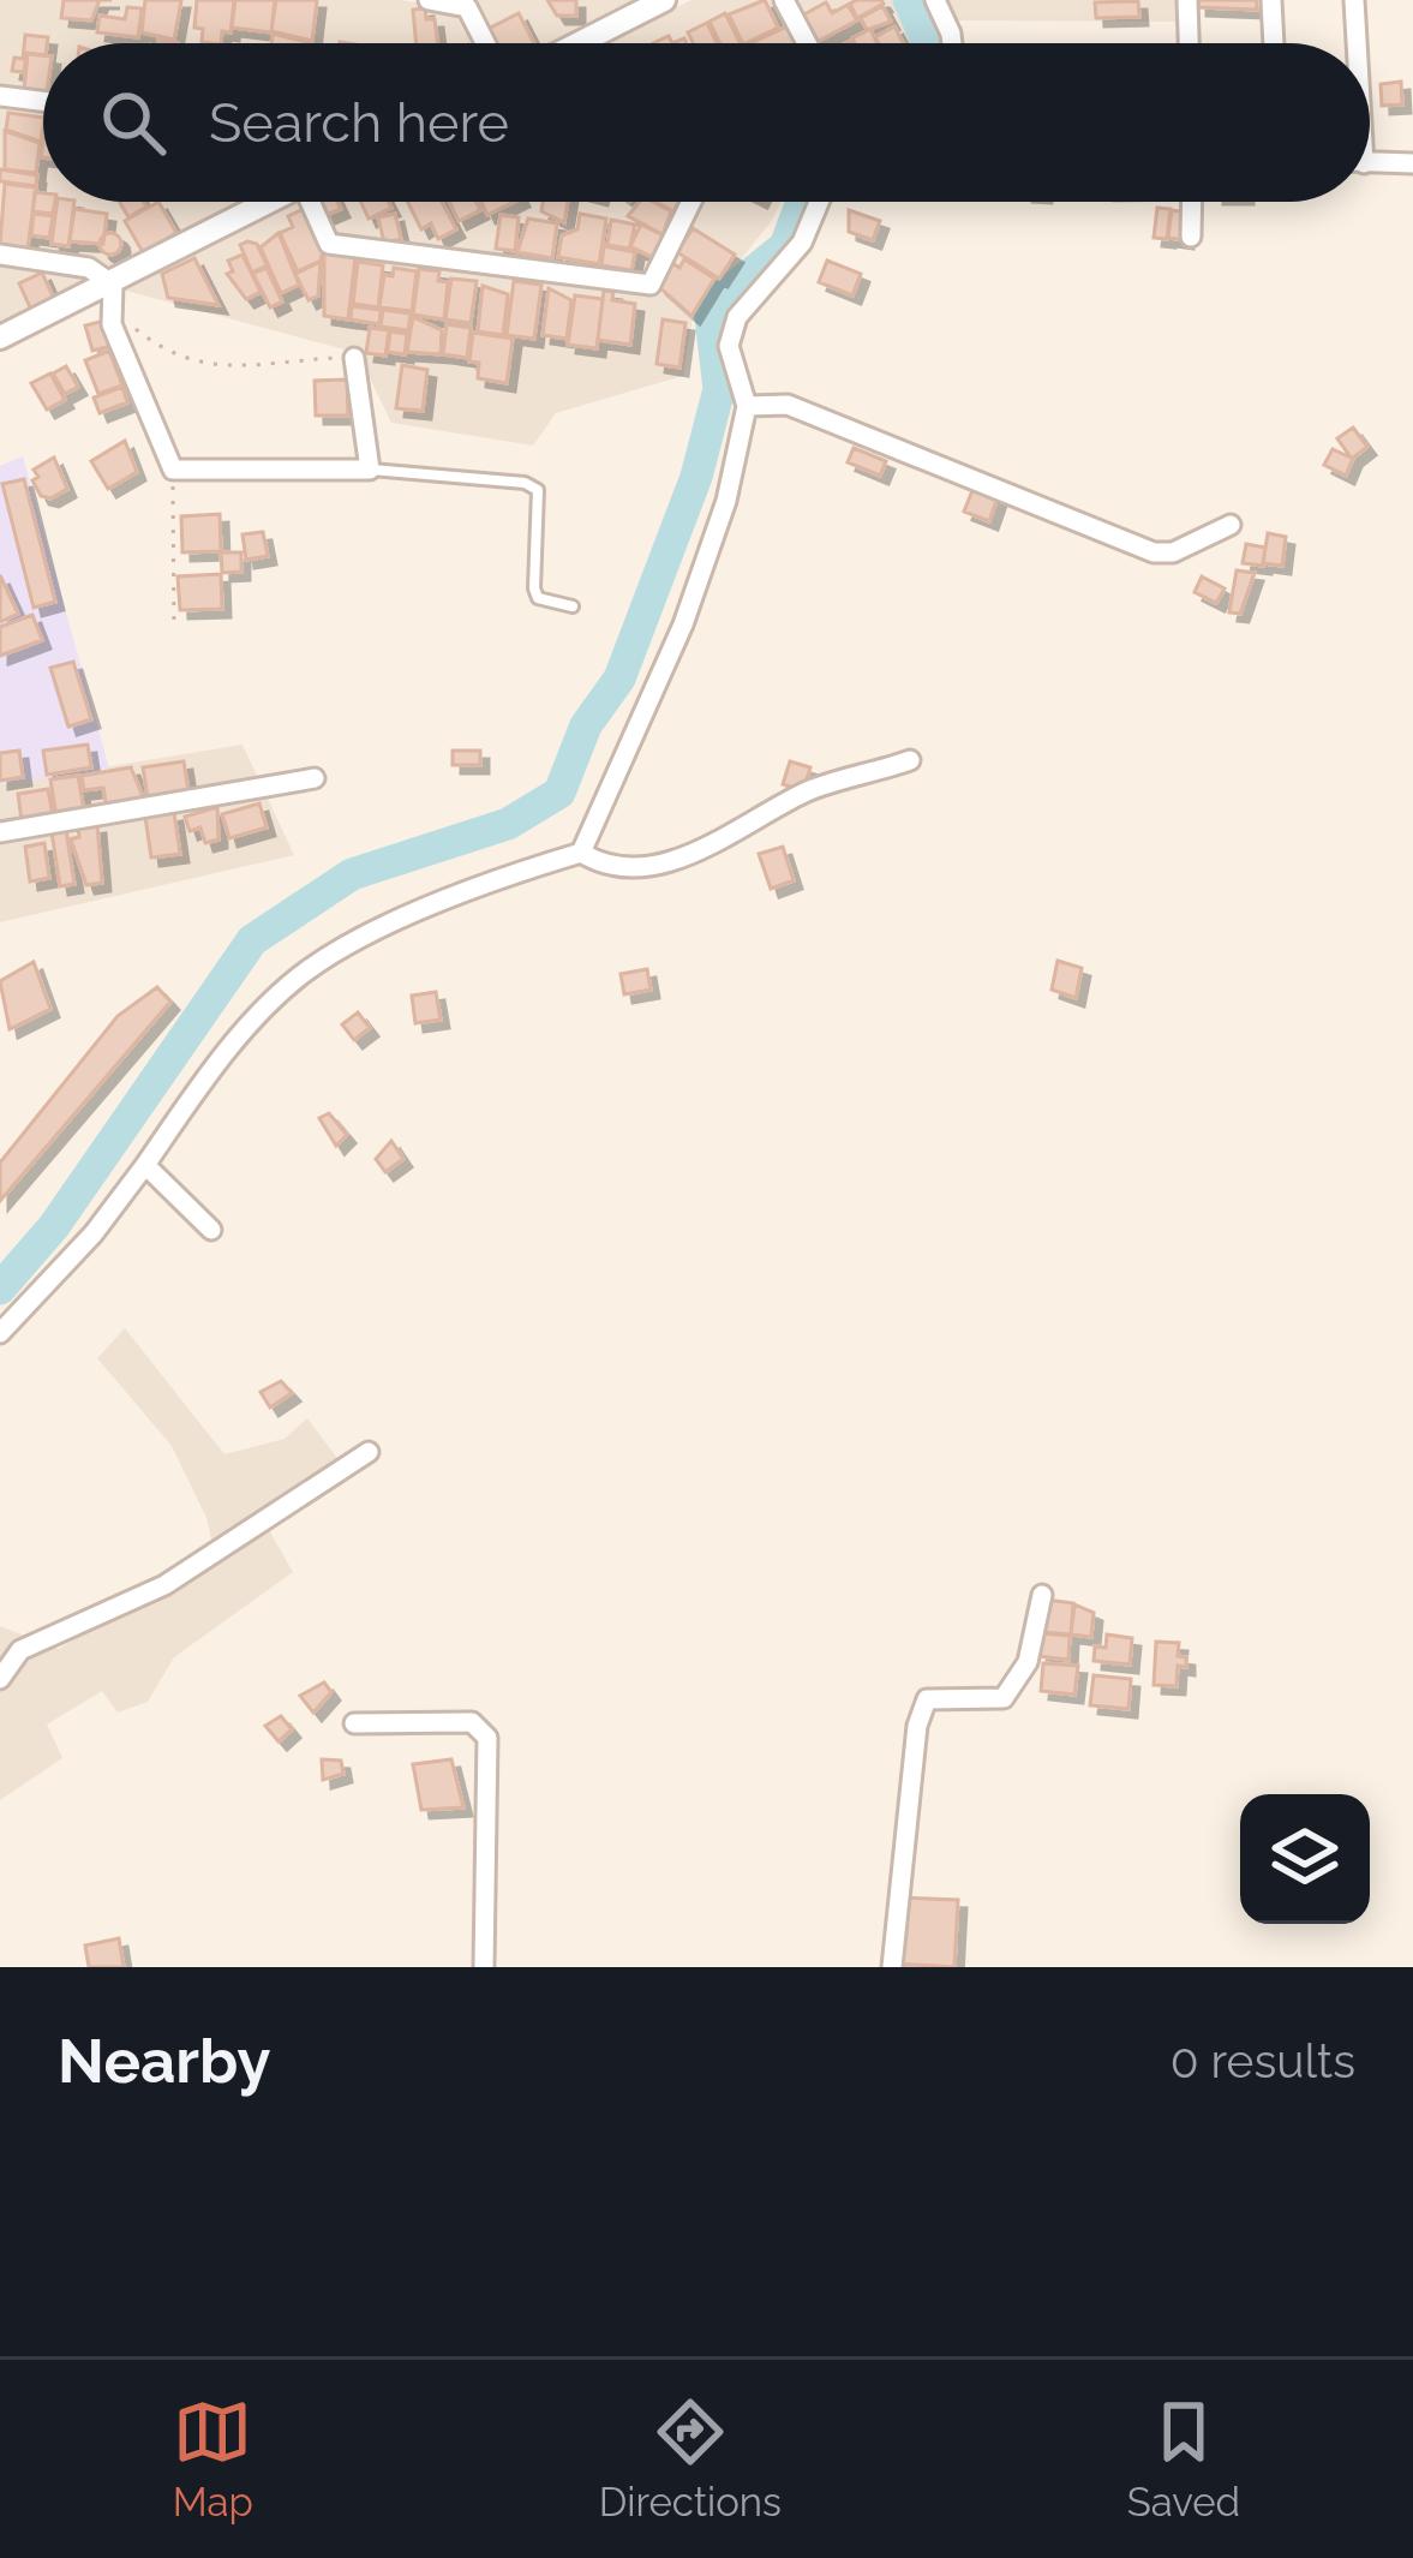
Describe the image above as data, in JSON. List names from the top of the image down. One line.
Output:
{"page":{"search":"Search here","heading":["Nearby","0 results"],"nav":["Map","Directions","Saved"]}}
